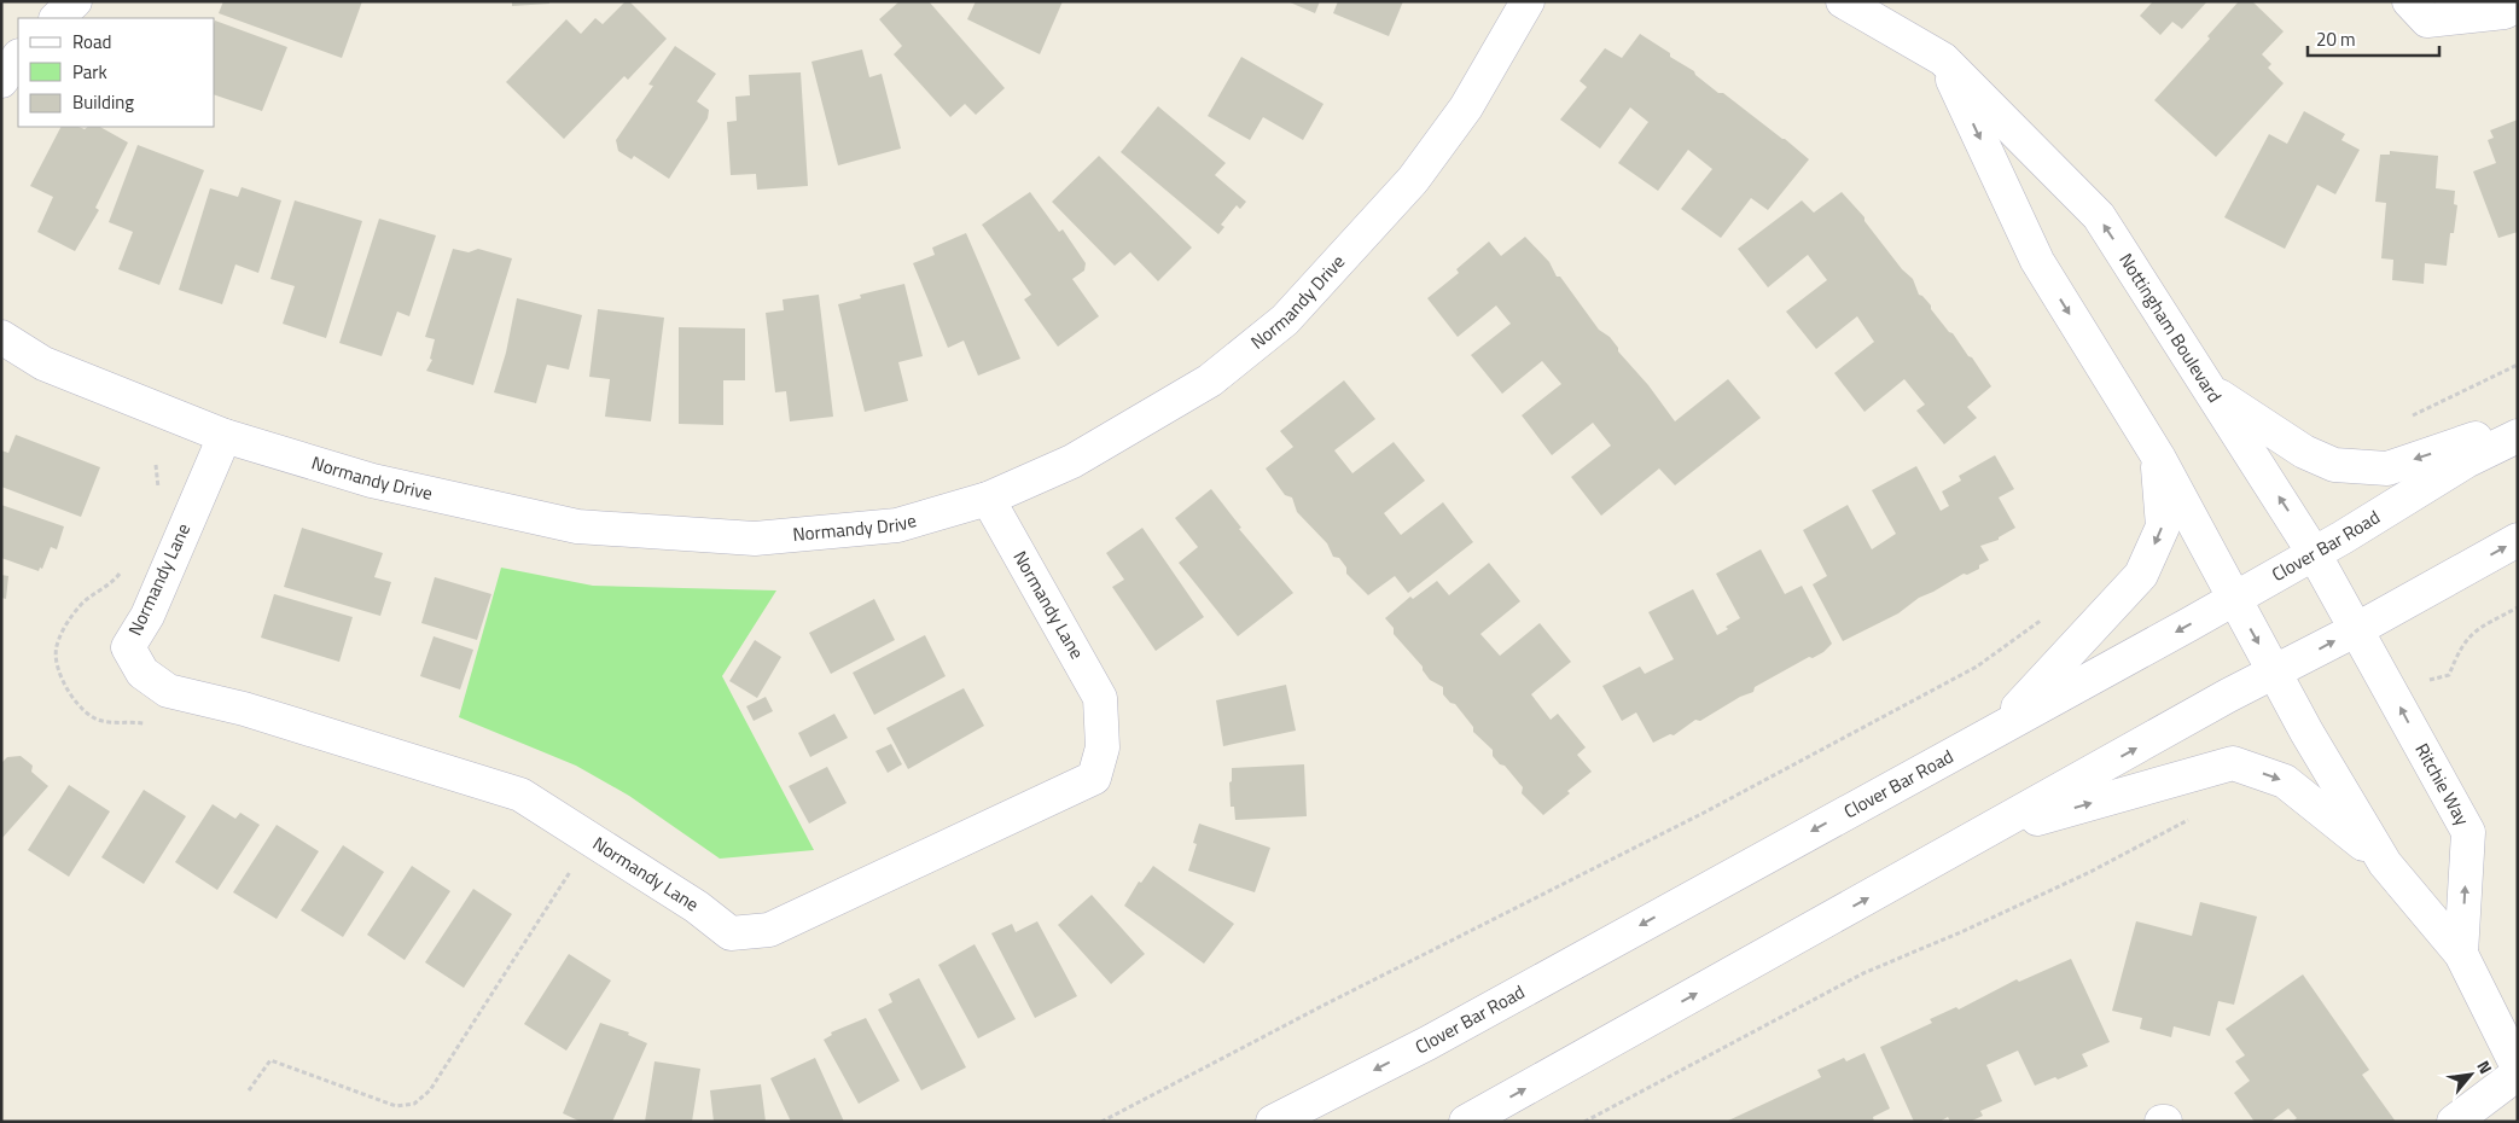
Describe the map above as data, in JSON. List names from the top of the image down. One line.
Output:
{"streets":{"street":["Normandy Drive","Nottingham Boulevard","Clover Bar Road","Normandy Lane","Ritchie Way"]},"crossings":[["Normandy Drive","Normandy Lane"],["Nottingham Boulevard","Clover Bar Road"],["Nottingham Boulevard","Ritchie Way"]],"legend":["Road","Park","Building"],"scale_bar":"20 m","north":"top right"}
